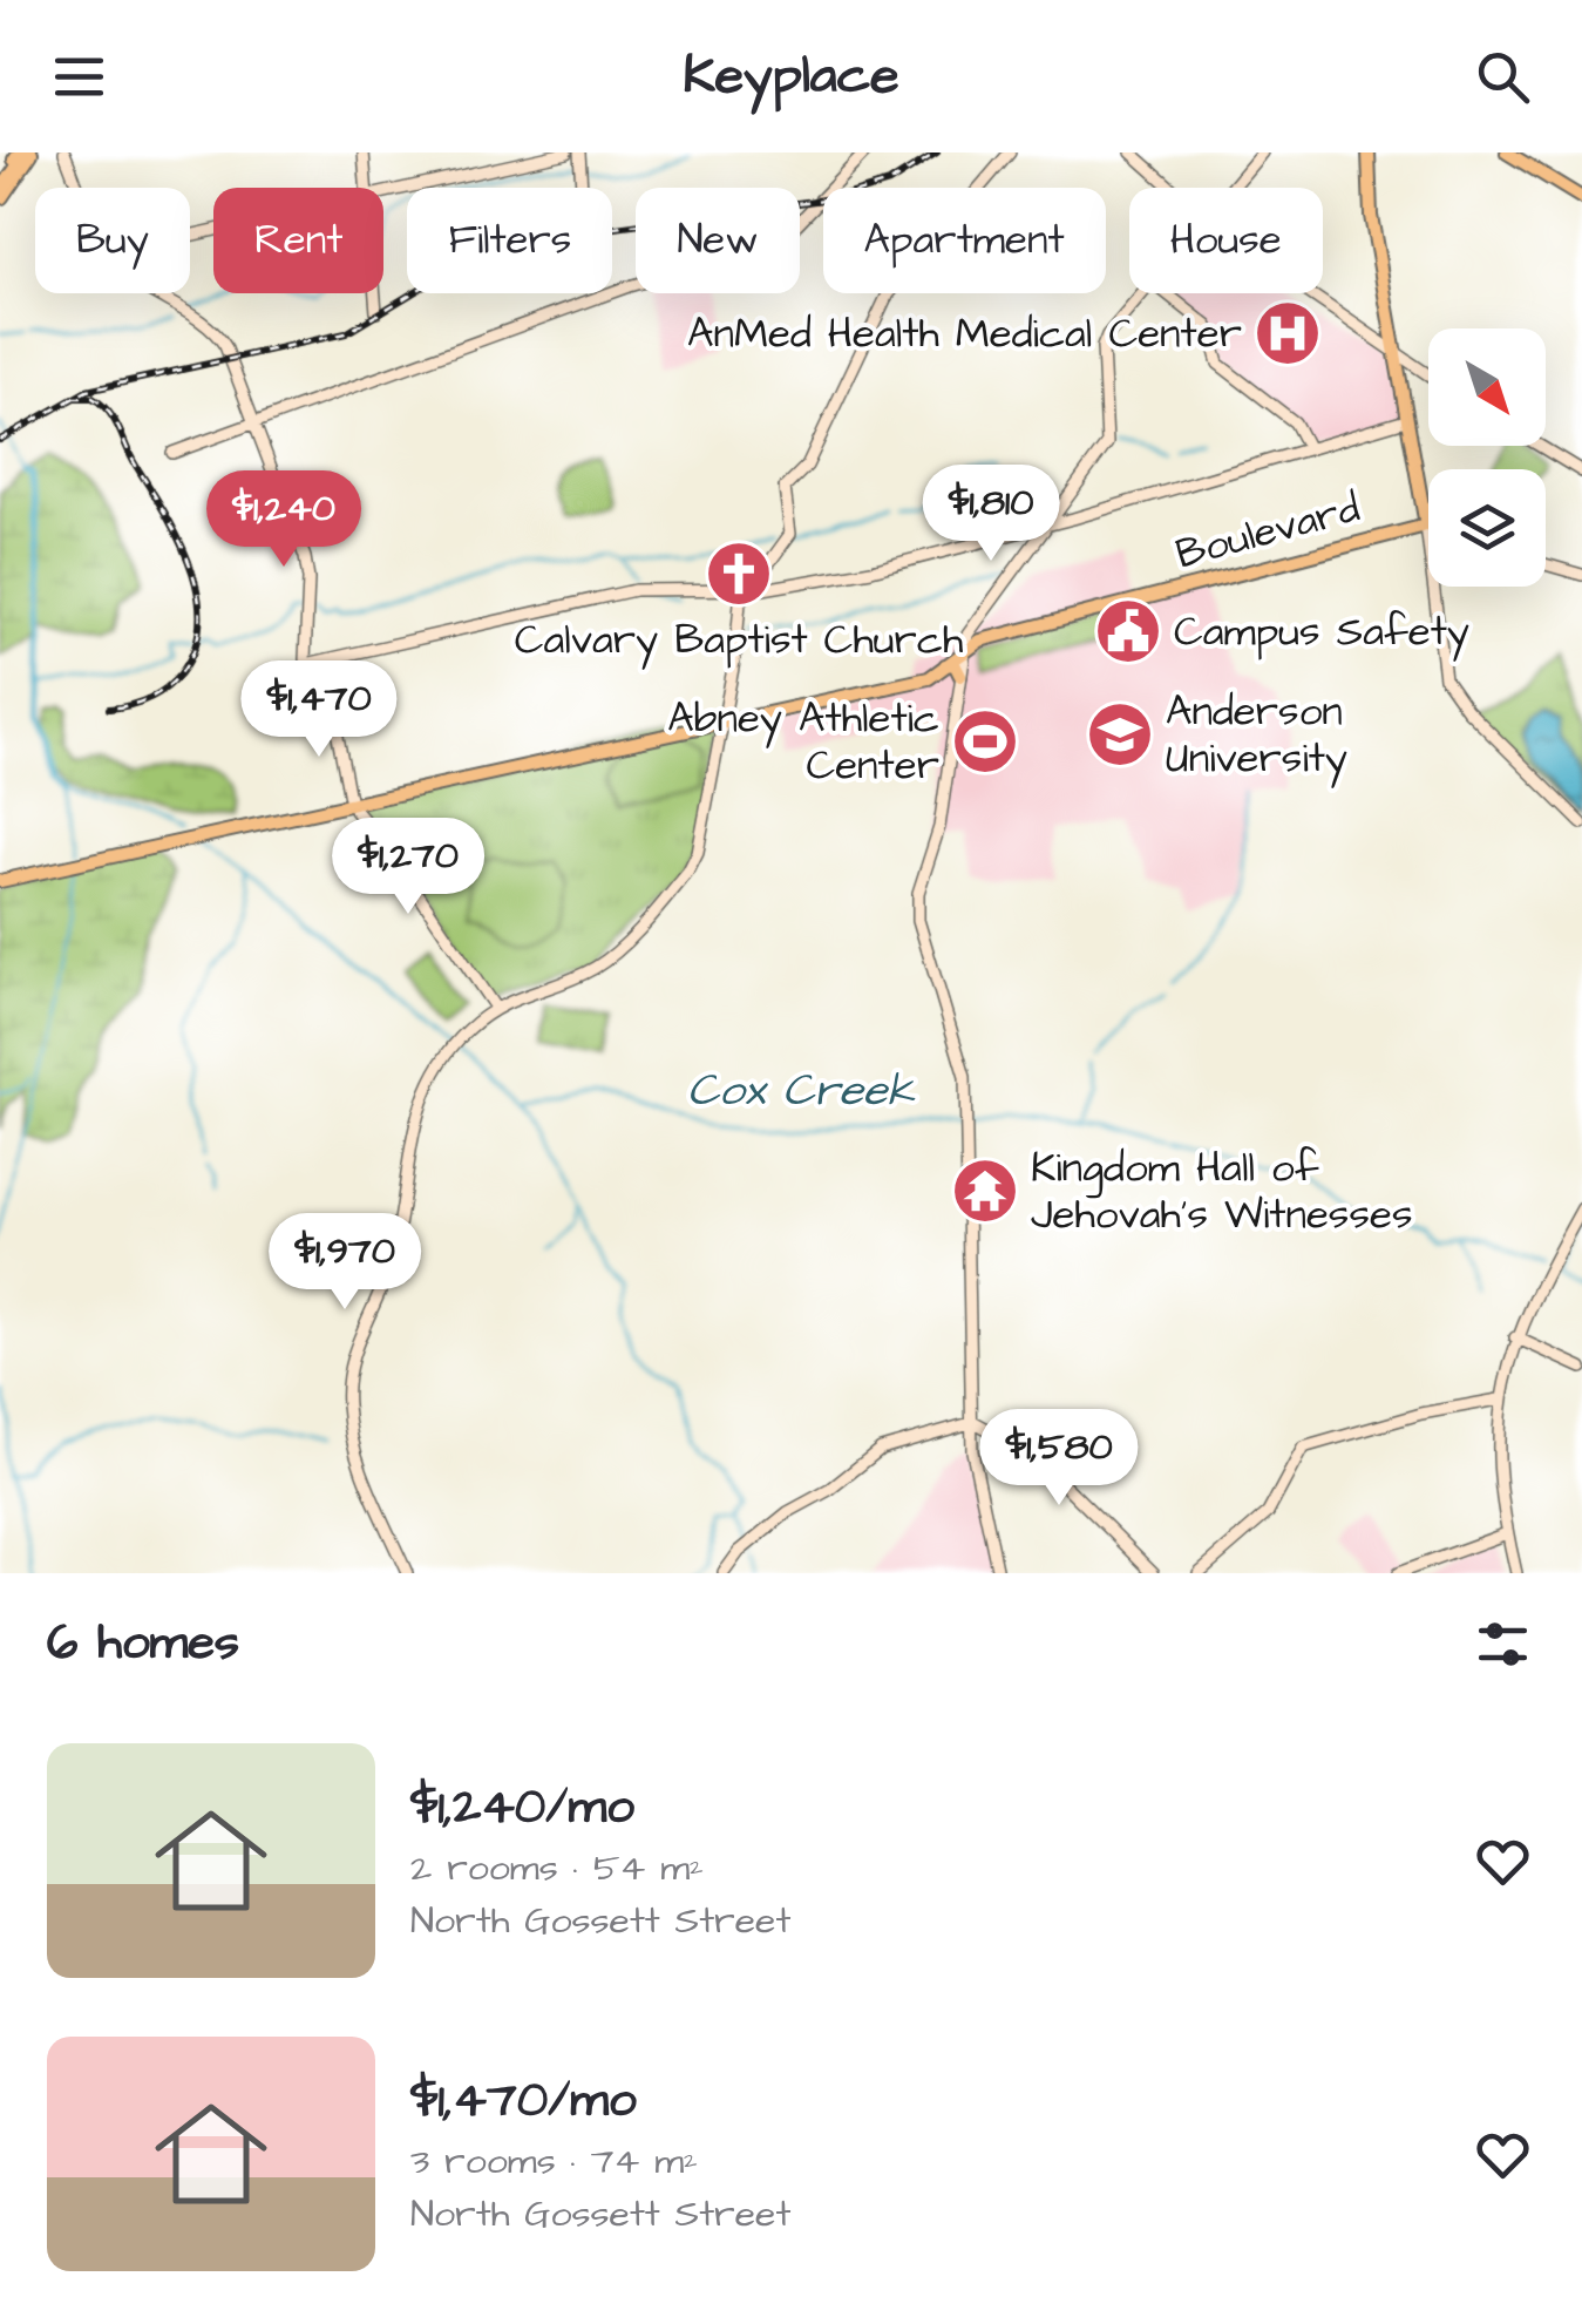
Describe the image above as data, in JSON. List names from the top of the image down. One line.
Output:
{"streets":{"main road":["Boulevard"]},"water":["Cox Creek"],"places":{"hospital":["AnMed Health Medical Center"],"church":["Calvary Baptist Church"],"public building":["Campus Safety"],"school or university":["Anderson University"],"sports":["Abney Athletic Center"],"temple":["Kingdom Hall of Jehovah’s Witnesses"]},"north":"bottom right","page":{"header":"Keyplace","chip":["Buy","Rent","Filters","New","Apartment","House"],"price":["$1,810","$1,240","$1,470","$1,270","$1,970","$1,580"],"heading":"6 homes","list":[{"name":"$1,240/mo","note":"2 rooms · 54 m² · North Gossett Street"},{"name":"$1,470/mo","note":"3 rooms · 74 m² · North Gossett Street"}]}}
